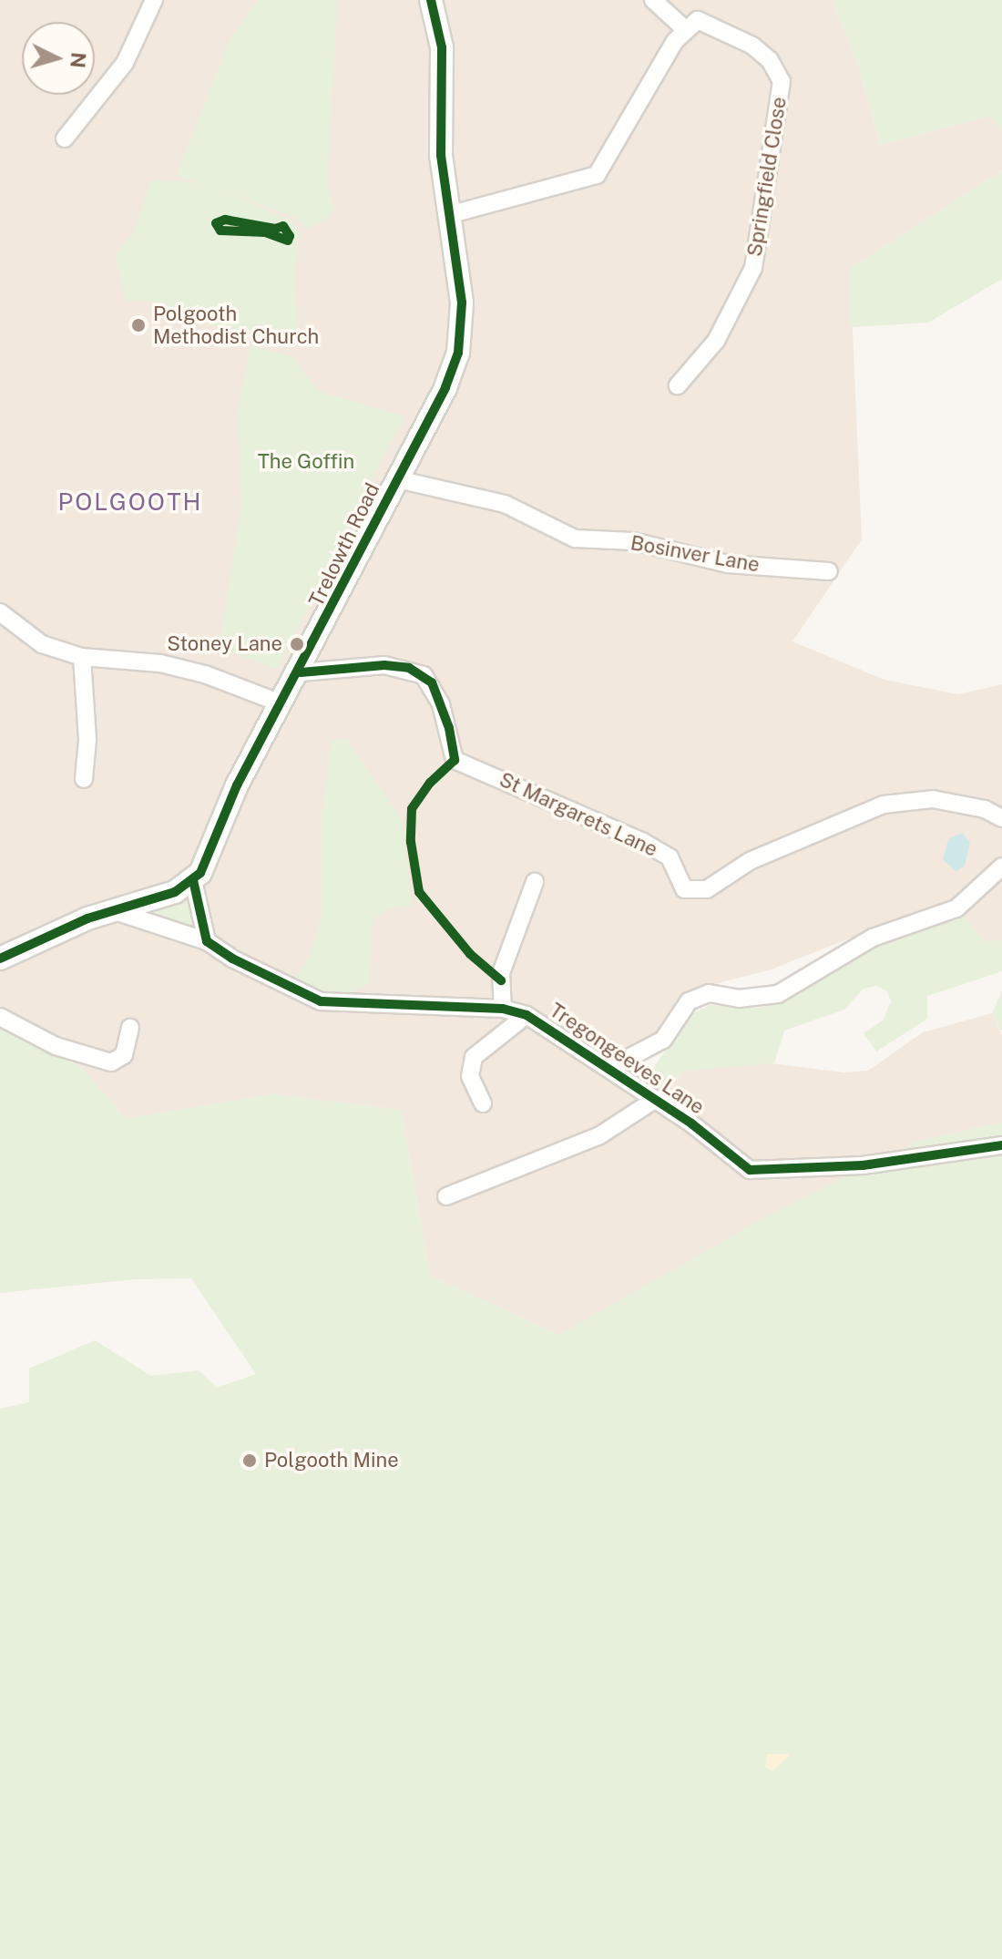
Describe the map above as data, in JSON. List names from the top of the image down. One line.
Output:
{"streets":{"street":["Springfield Close","Trelowth Road","Bosinver Lane","St Margarets Lane","Tregongeeves Lane"]},"crossings":[["Trelowth Road","Bosinver Lane"],["Trelowth Road","St Margarets Lane"]],"districts":["POLGOOTH"],"parks":["The Goffin"],"places":["Polgooth Methodist Church","Stoney Lane","Polgooth Mine"],"north":"right"}
